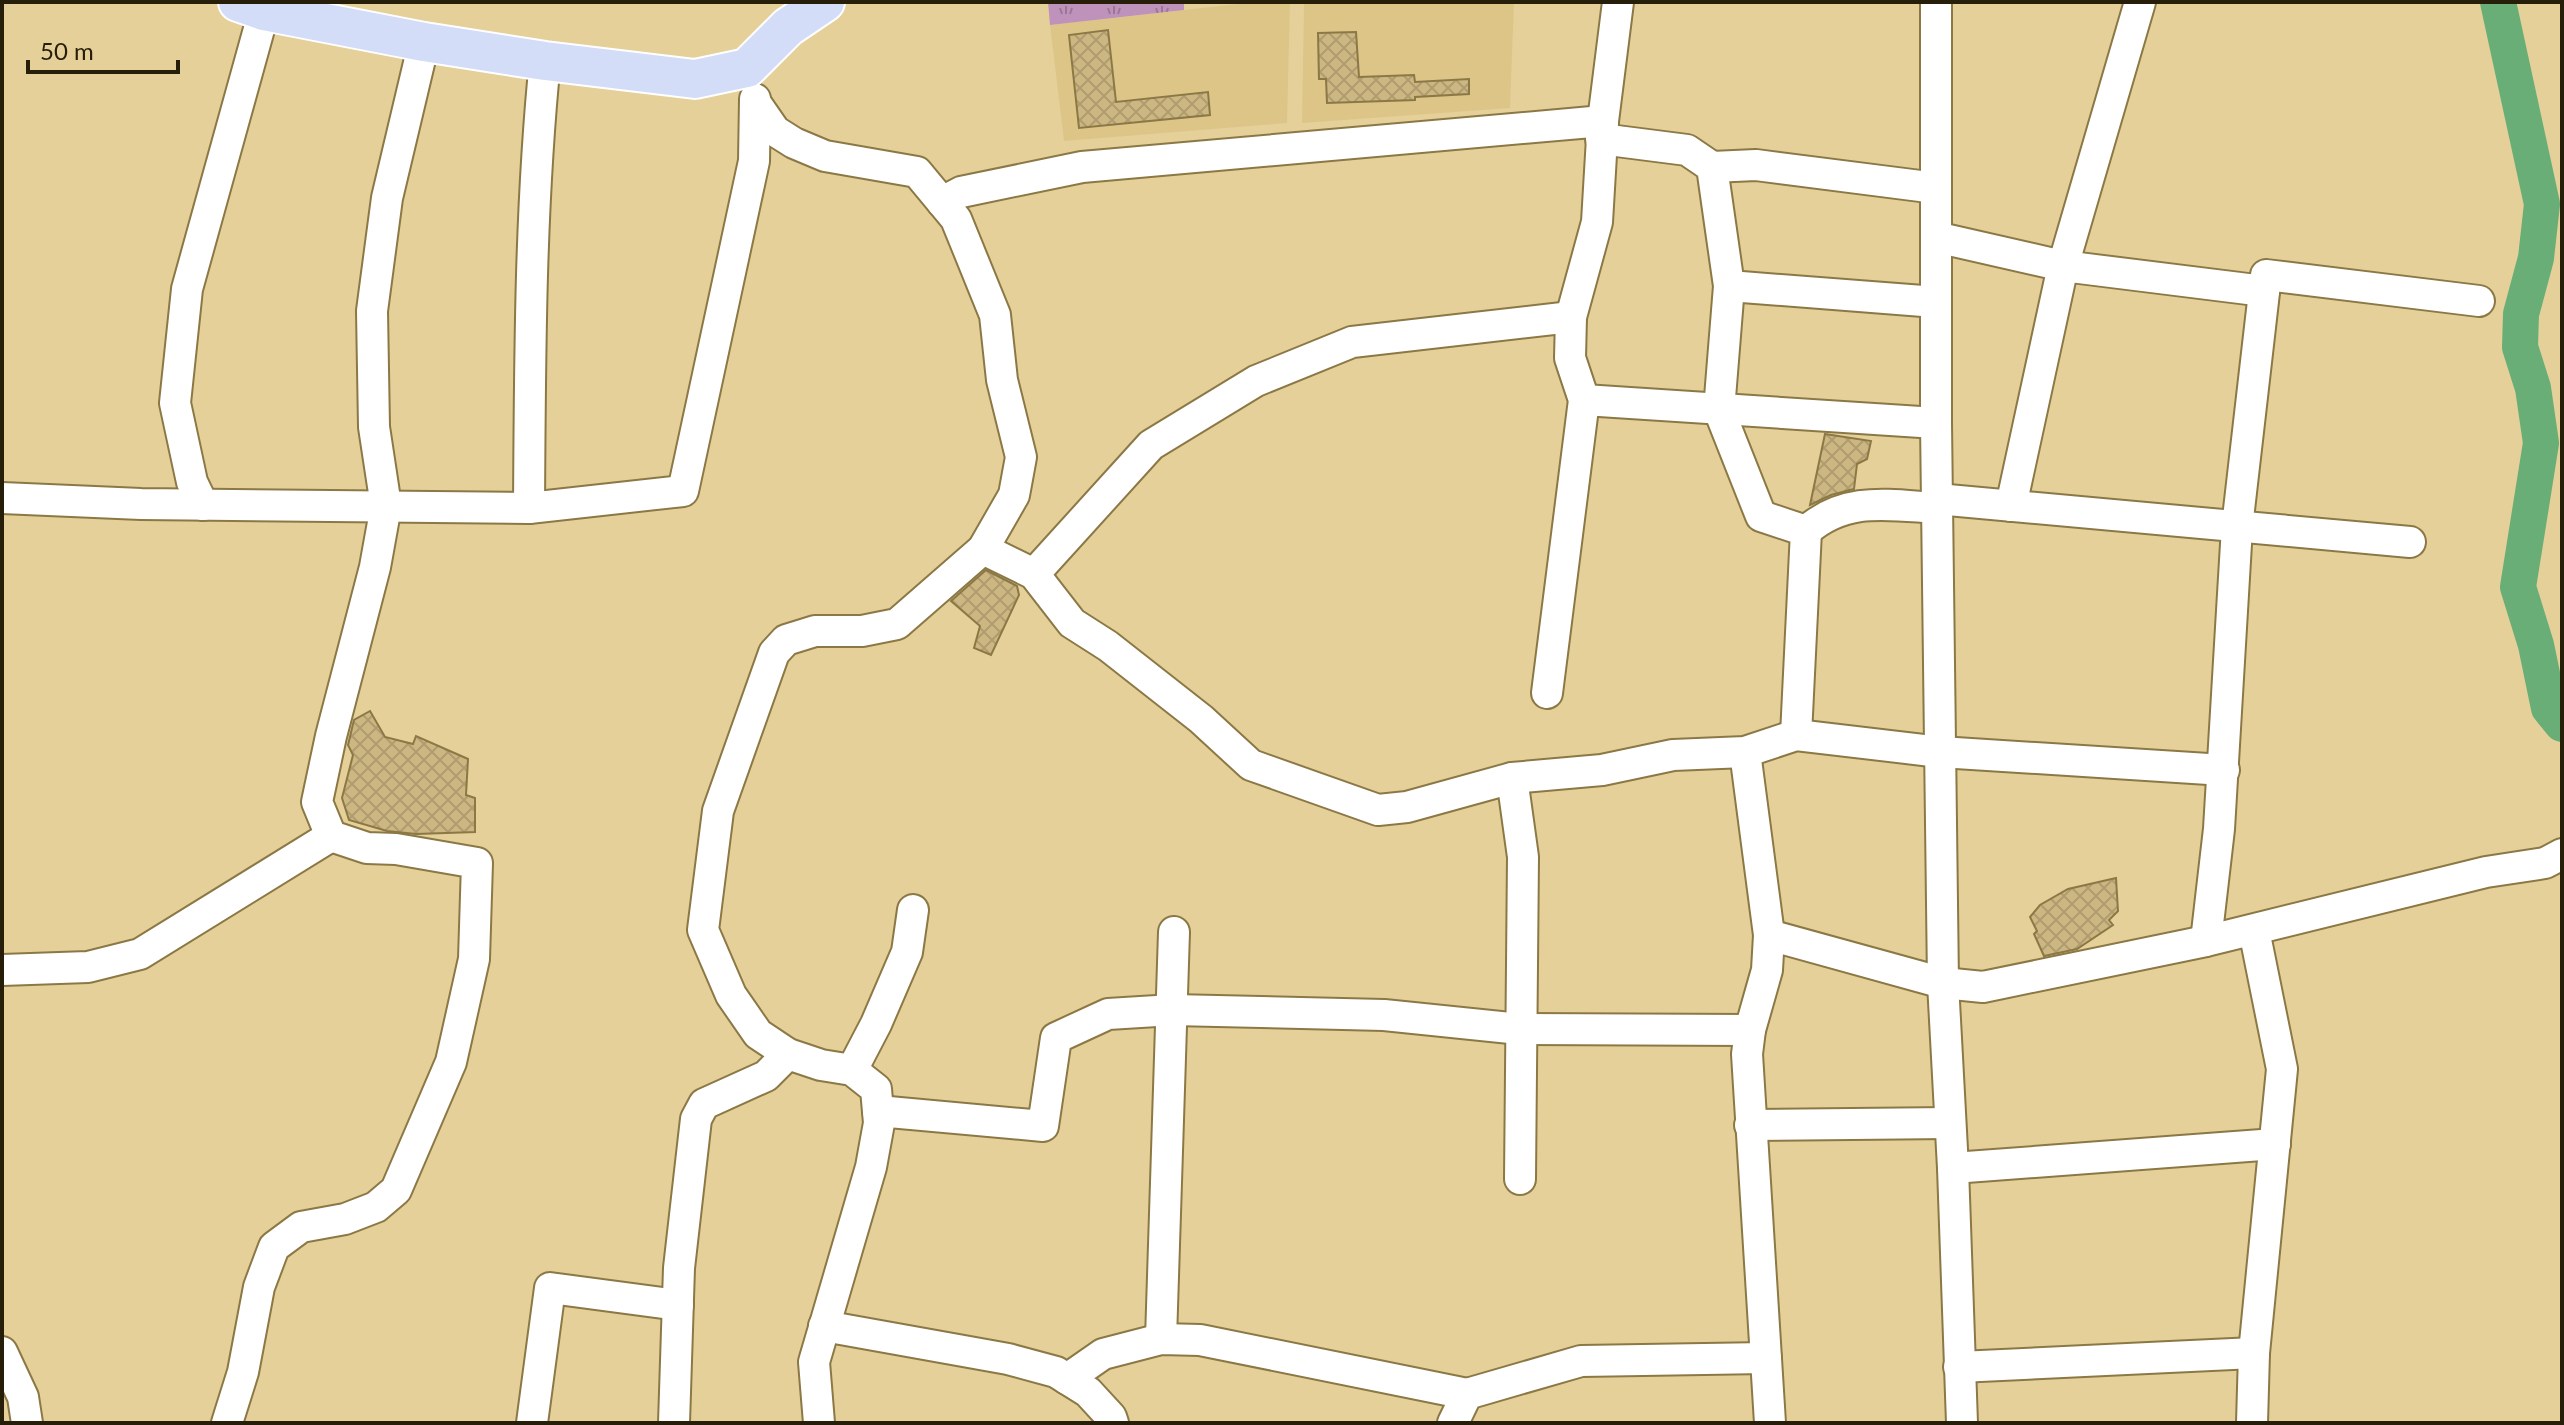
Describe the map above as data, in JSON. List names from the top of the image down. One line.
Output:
{"scale_bar":"50 m"}
